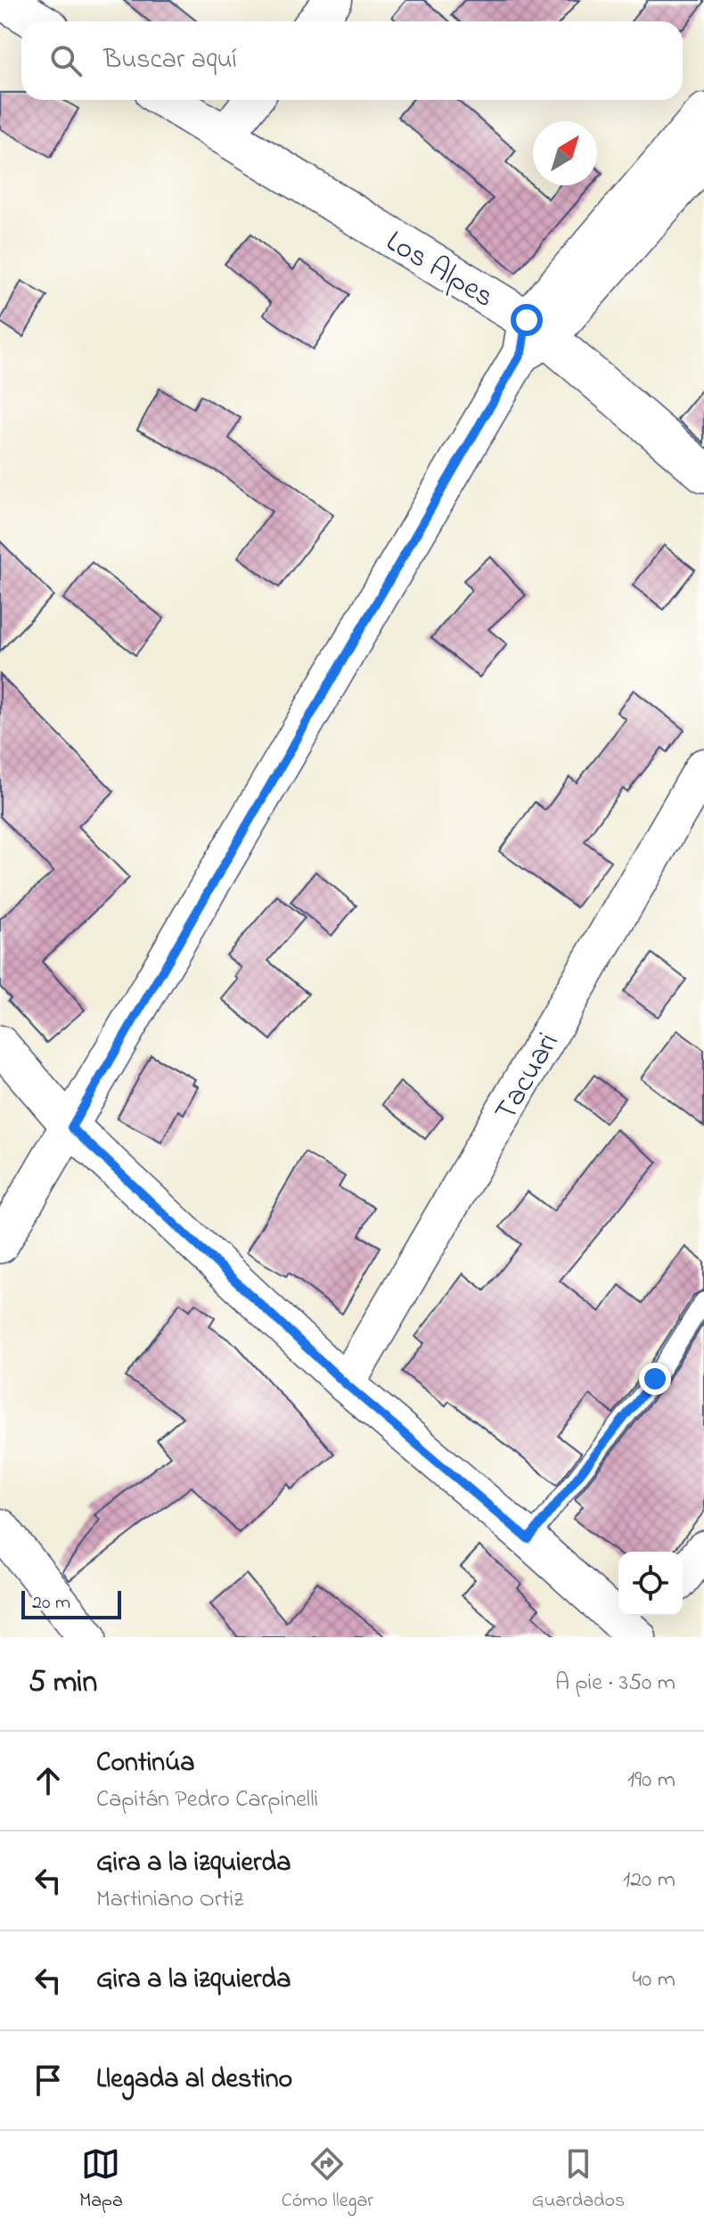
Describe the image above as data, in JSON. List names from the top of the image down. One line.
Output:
{"streets":{"street":["Los Alpes","Tacuari"]},"scale_bar":"20 m","north":"top right","page":{"search":"Buscar aquí","scale":"20 m","heading":["5 min","A pie · 350 m"],"list":[["Continúa","Capitán Pedro Carpinelli","190 m"],["Gira a la izquierda","Martiniano Ortiz","120 m"],["Gira a la izquierda","40 m"],"Llegada al destino"],"nav":["Mapa","Cómo llegar","Guardados"]}}
